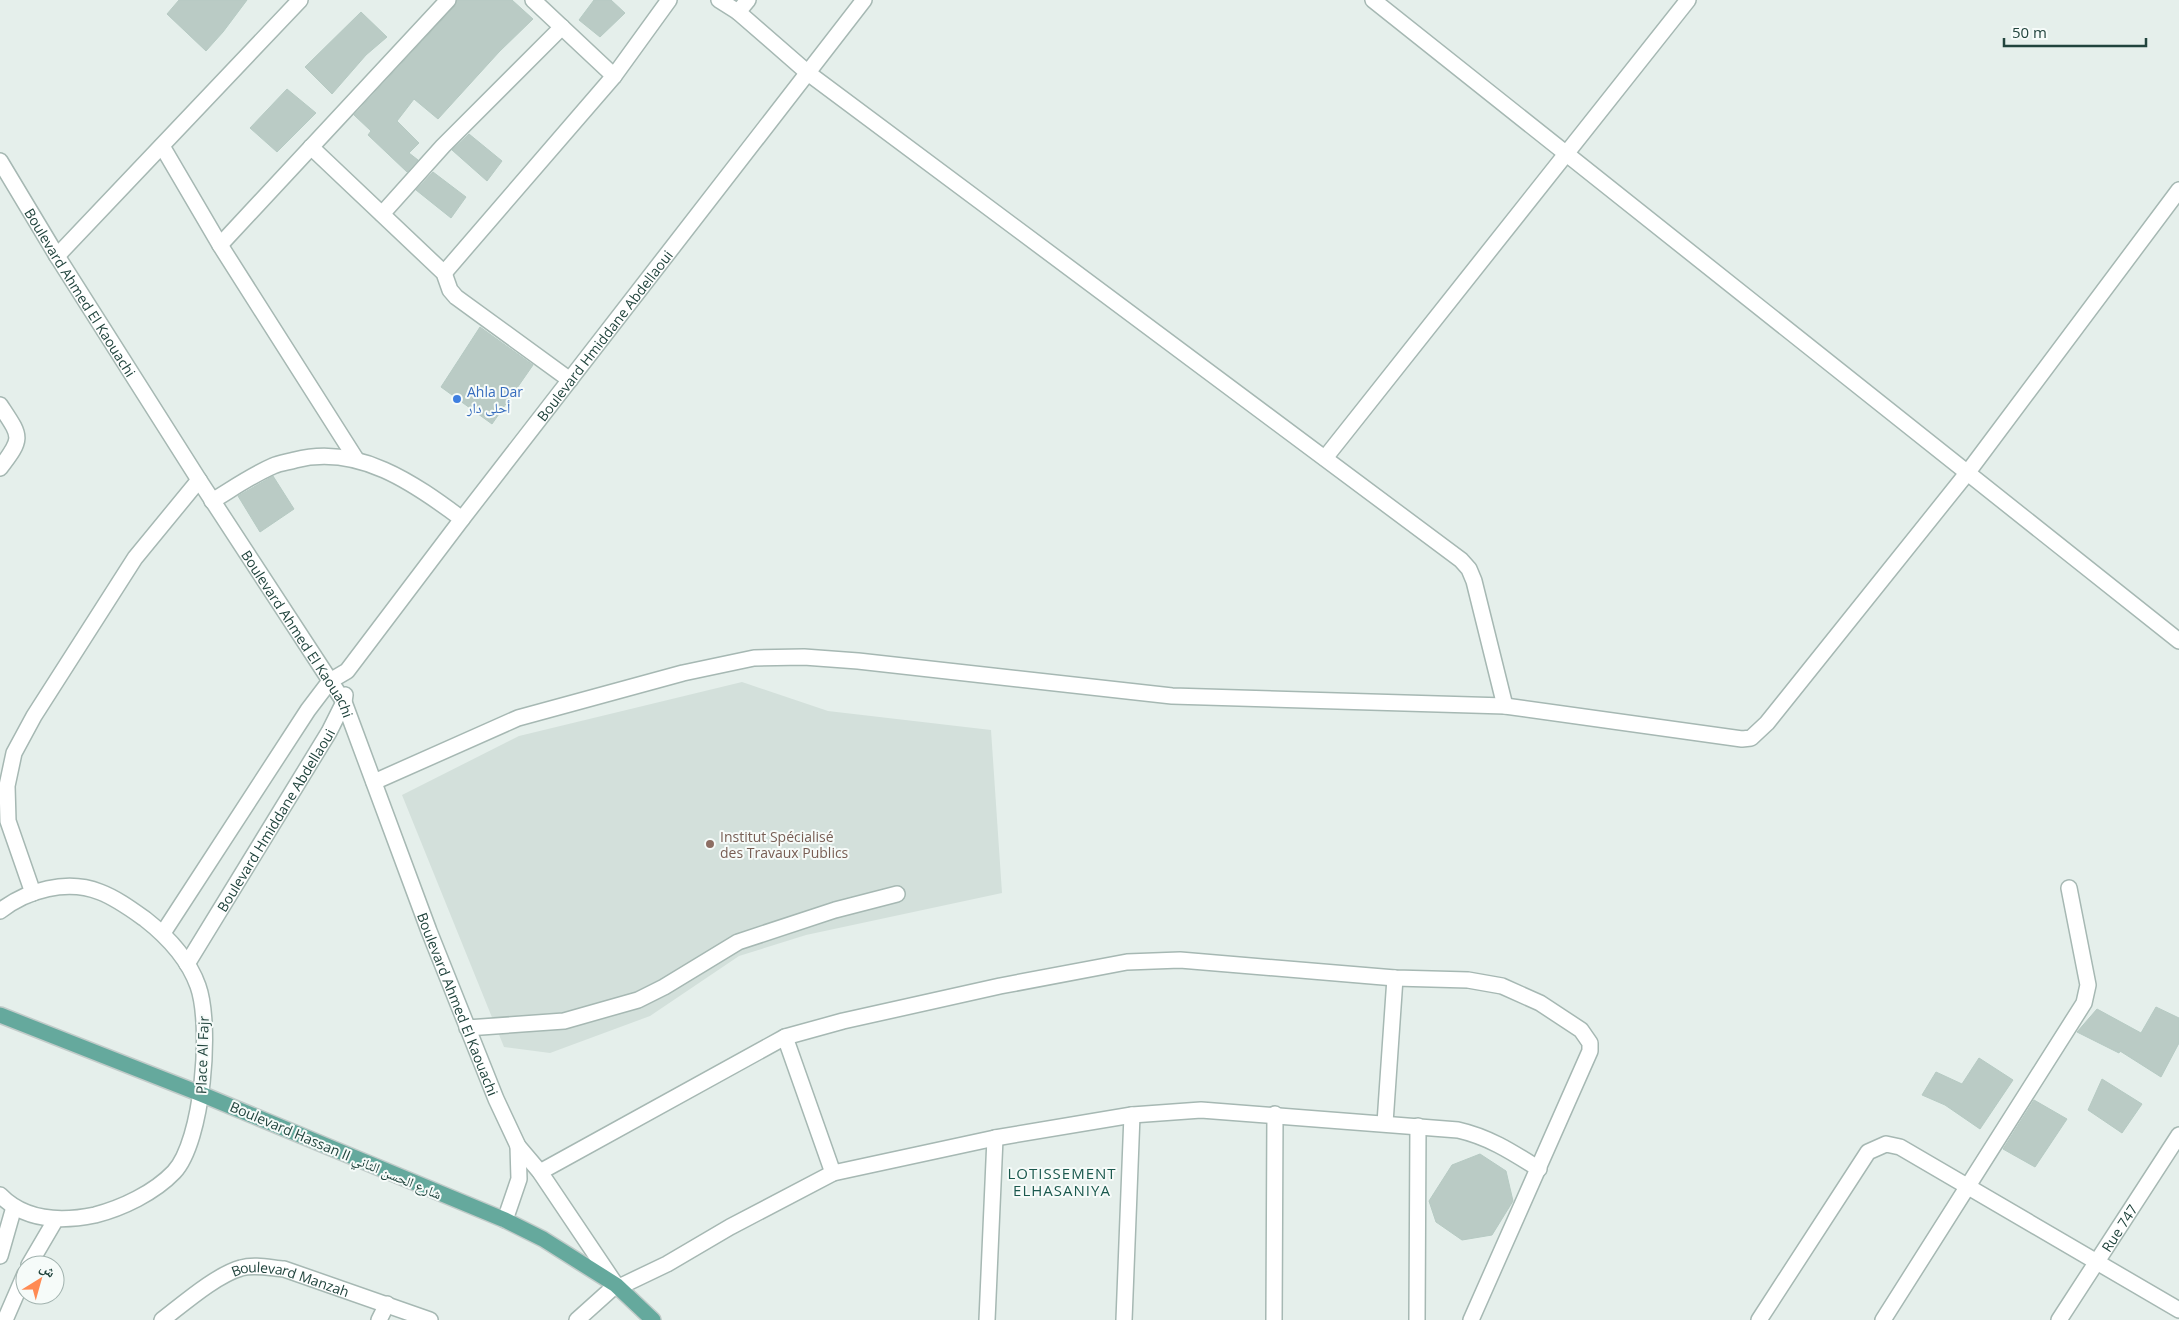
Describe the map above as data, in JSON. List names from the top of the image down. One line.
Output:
{"streets":{"main road":["Boulevard Hassan II شارع الحسن الثاني"],"street":["Boulevard Ahmed El Kaouachi","Boulevard Hmiddane Abdellaoui","Place Al Fajr","Rue 747","Boulevard Manzah"]},"crossings":[["Boulevard Ahmed El Kaouachi","Boulevard Hmiddane Abdellaoui"],["Boulevard Ahmed El Kaouachi","Boulevard Hassan II شارع الحسن الثاني"],["Boulevard Hmiddane Abdellaoui","Place Al Fajr"],["Place Al Fajr","Boulevard Hassan II شارع الحسن الثاني"]],"districts":["LOTISSEMENT ELHASANIYA"],"places":["Ahla Dar أحلى دار","Institut Spécialisé des Travaux Publics"],"scale_bar":"50 m","north":"top right"}
